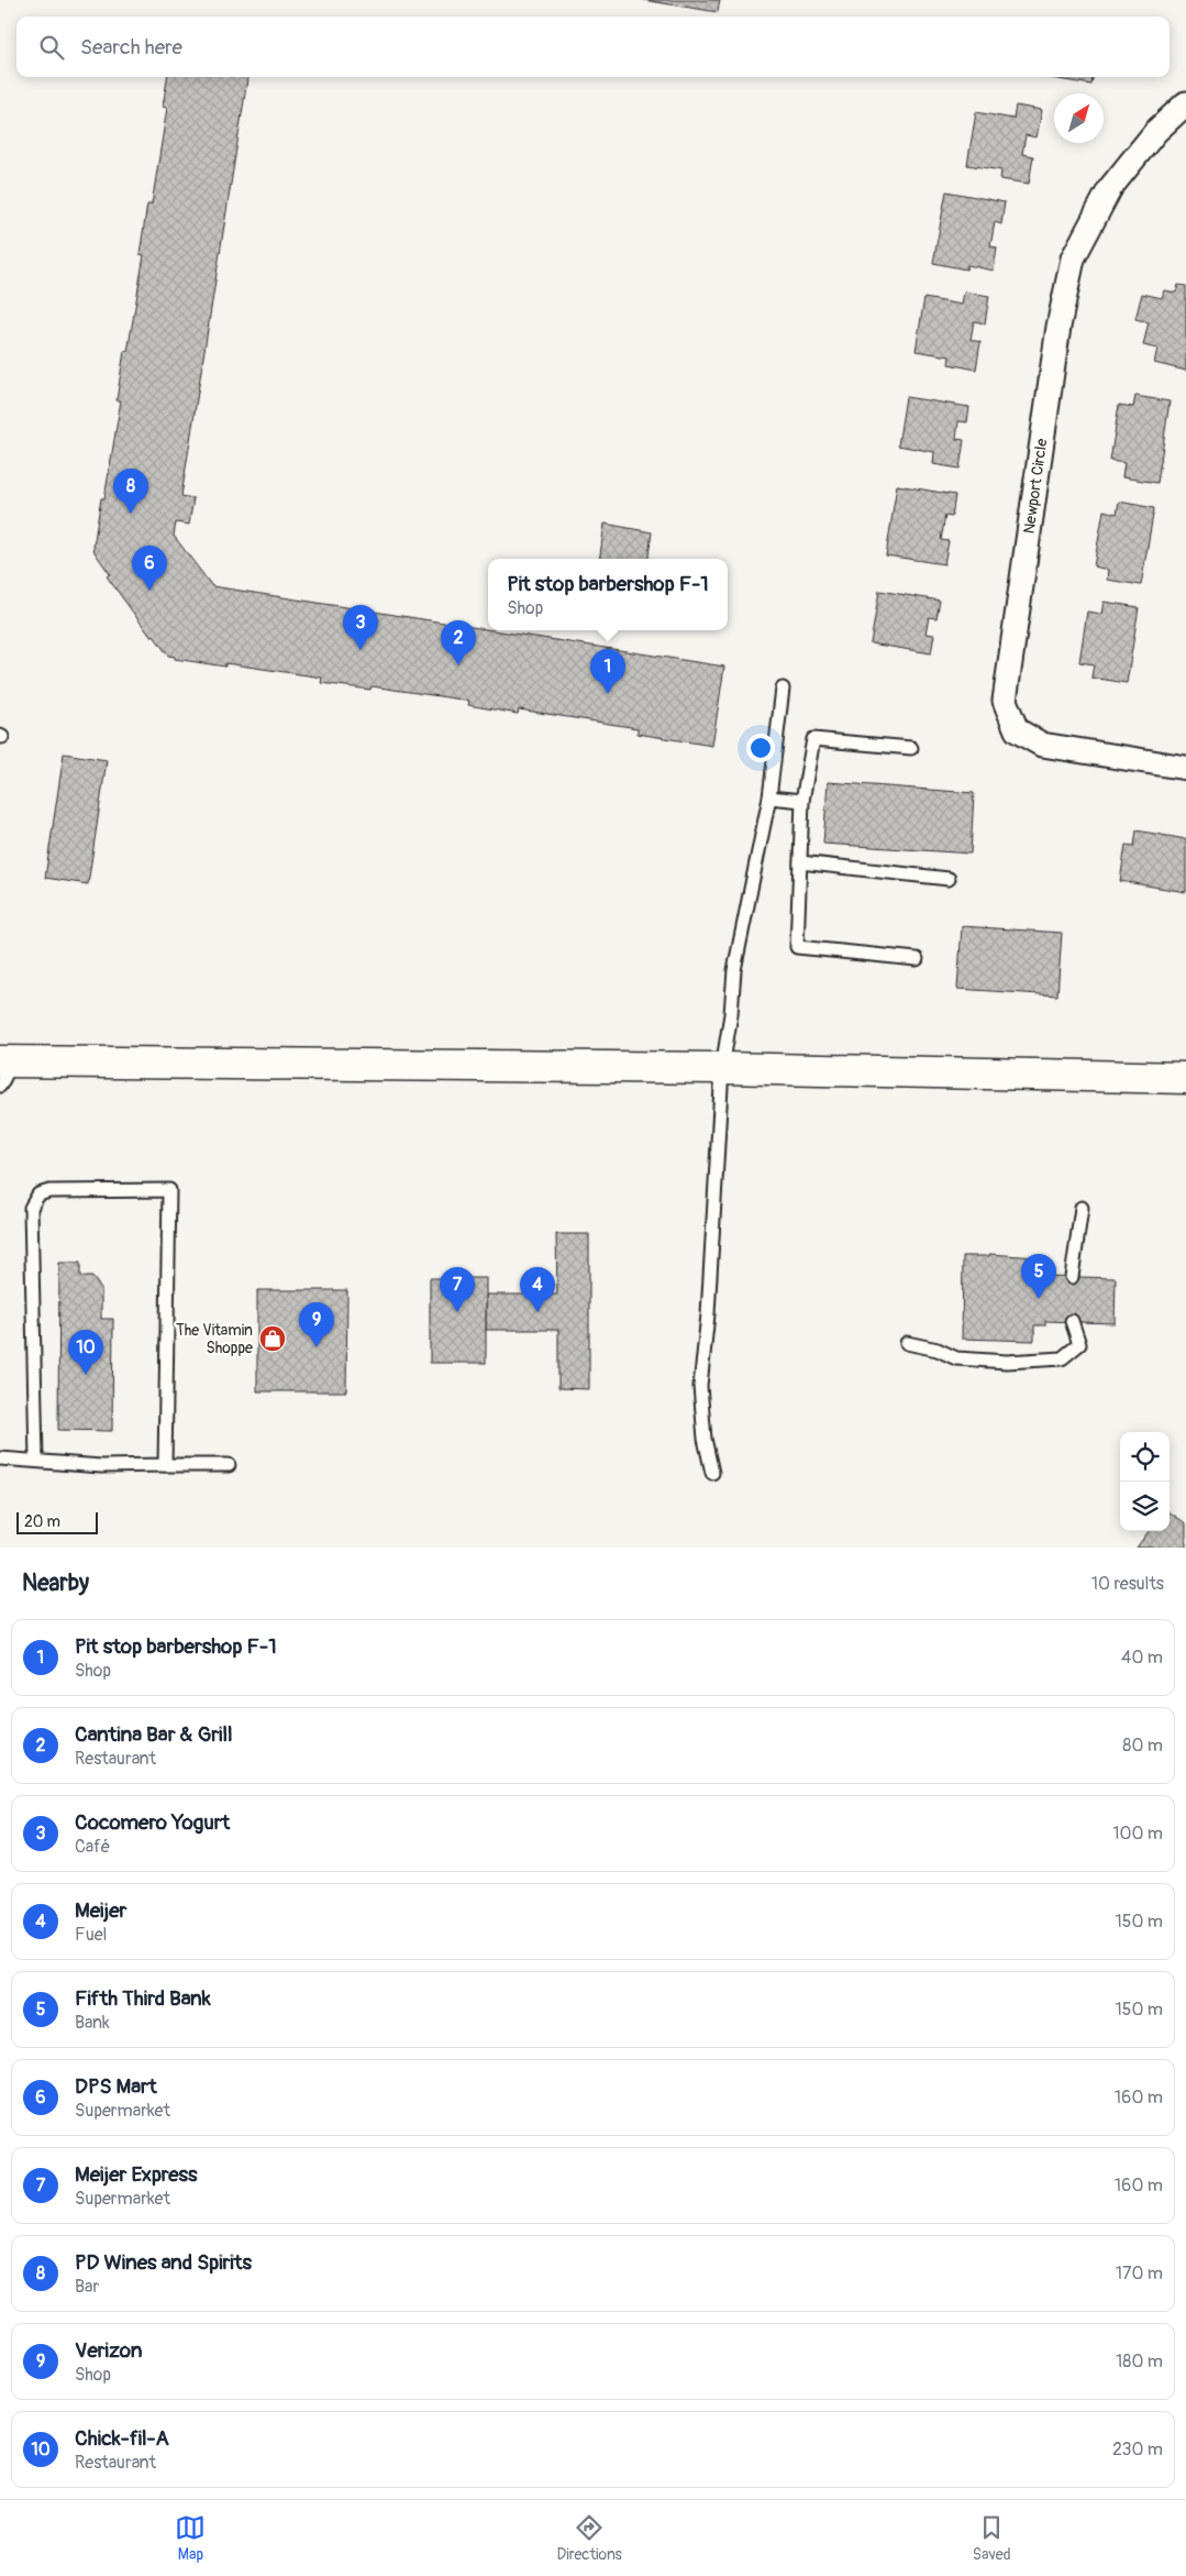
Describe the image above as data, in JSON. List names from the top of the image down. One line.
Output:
{"streets":{"street":["Newport Circle"]},"places":{"shop":["The Vitamin Shoppe"]},"scale_bar":"20 m","north":"top right","page":{"search":"Search here","pins":["8","6","3","2","1","5","4","7","9","10"],"popup":["Pit stop barbershop F-1","Shop"],"scale":"20 m","heading":["Nearby","10 results"],"list":[{"mark":"1","name":"Pit stop barbershop F-1","note":"Shop","value":"40 m"},{"mark":"2","name":"Cantina Bar & Grill","note":"Restaurant","value":"80 m"},{"mark":"3","name":"Cocomero Yogurt","note":"Café","value":"100 m"},{"mark":"4","name":"Meijer","note":"Fuel","value":"150 m"},{"mark":"5","name":"Fifth Third Bank","note":"Bank","value":"150 m"},{"mark":"6","name":"DPS Mart","note":"Supermarket","value":"160 m"},{"mark":"7","name":"Meijer Express","note":"Supermarket","value":"160 m"},{"mark":"8","name":"PD Wines and Spirits","note":"Bar","value":"170 m"},{"mark":"9","name":"Verizon","note":"Shop","value":"180 m"},{"mark":"10","name":"Chick-fil-A","note":"Restaurant","value":"230 m"}],"nav":["Map","Directions","Saved"]}}
